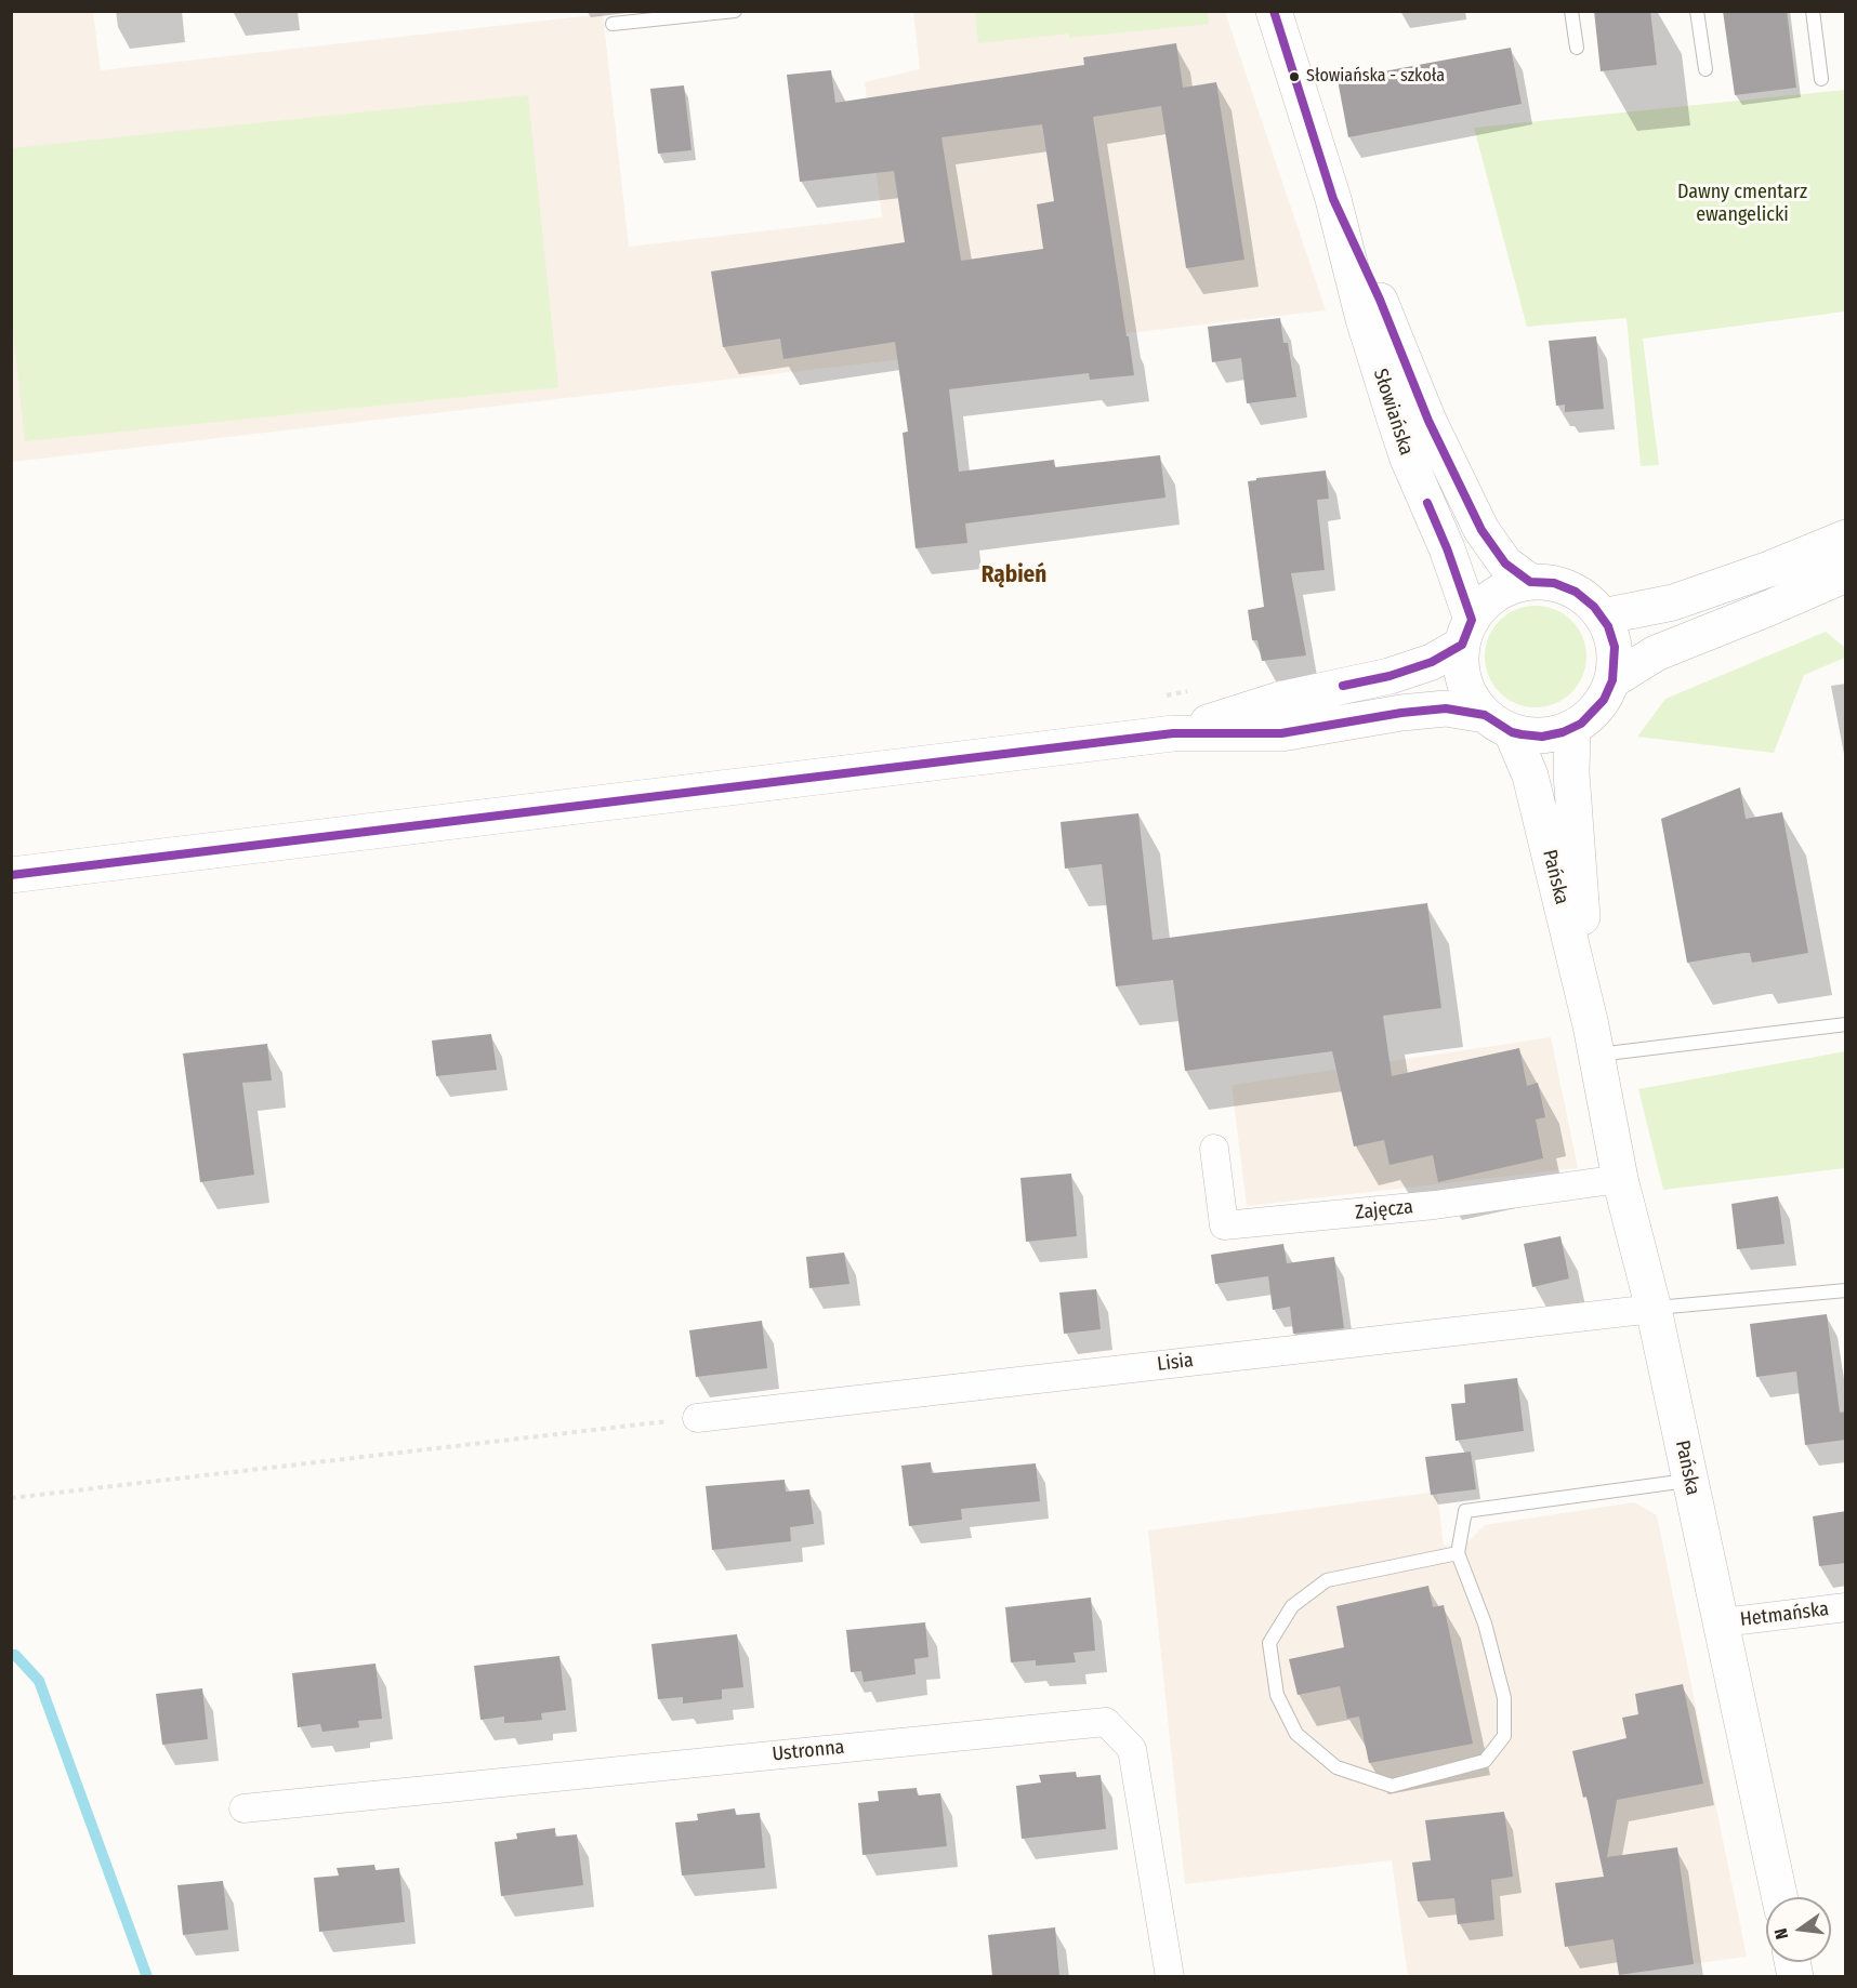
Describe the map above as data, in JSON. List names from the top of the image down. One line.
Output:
{"streets":{"main road":["Słowiańska","Pańska"],"street":["Zajęcza","Lisia","Hetmańska","Ustronna"]},"crossings":[["Słowiańska","Pańska"],["Pańska","Zajęcza"],["Pańska","Lisia"],["Pańska","Hetmańska"]],"districts":["Rąbień"],"parks":["Dawny cmentarz ewangelicki"],"places":["Słowiańska - szkoła"],"north":"left"}
